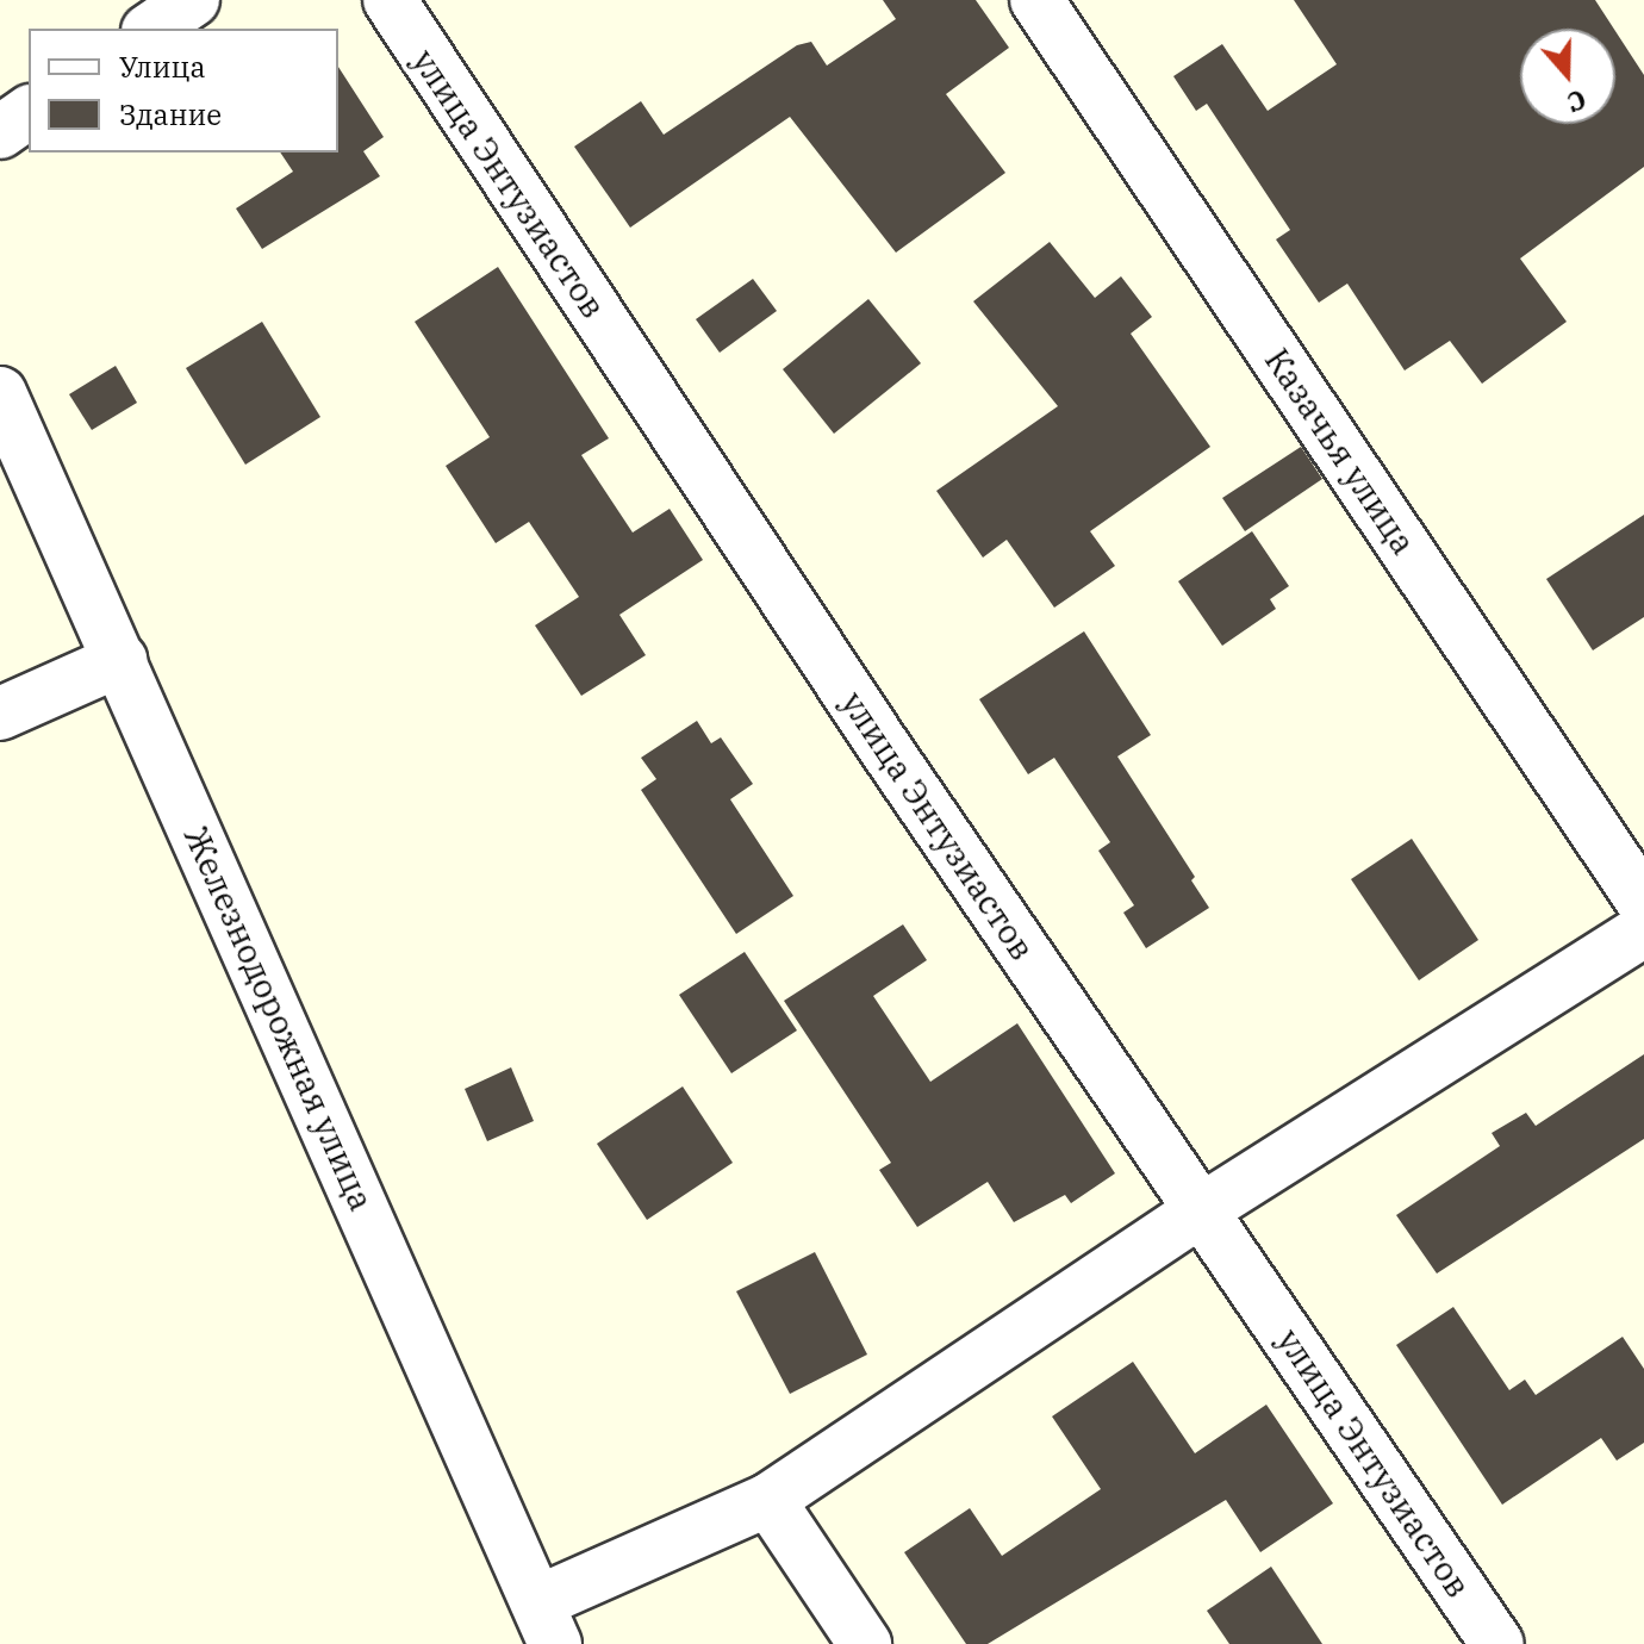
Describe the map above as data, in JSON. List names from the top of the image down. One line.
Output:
{"streets":{"street":["улица Энтузиастов","Казачья улица","Железнодорожная улица"]},"legend":["Улица","Здание"],"north":"bottom"}
